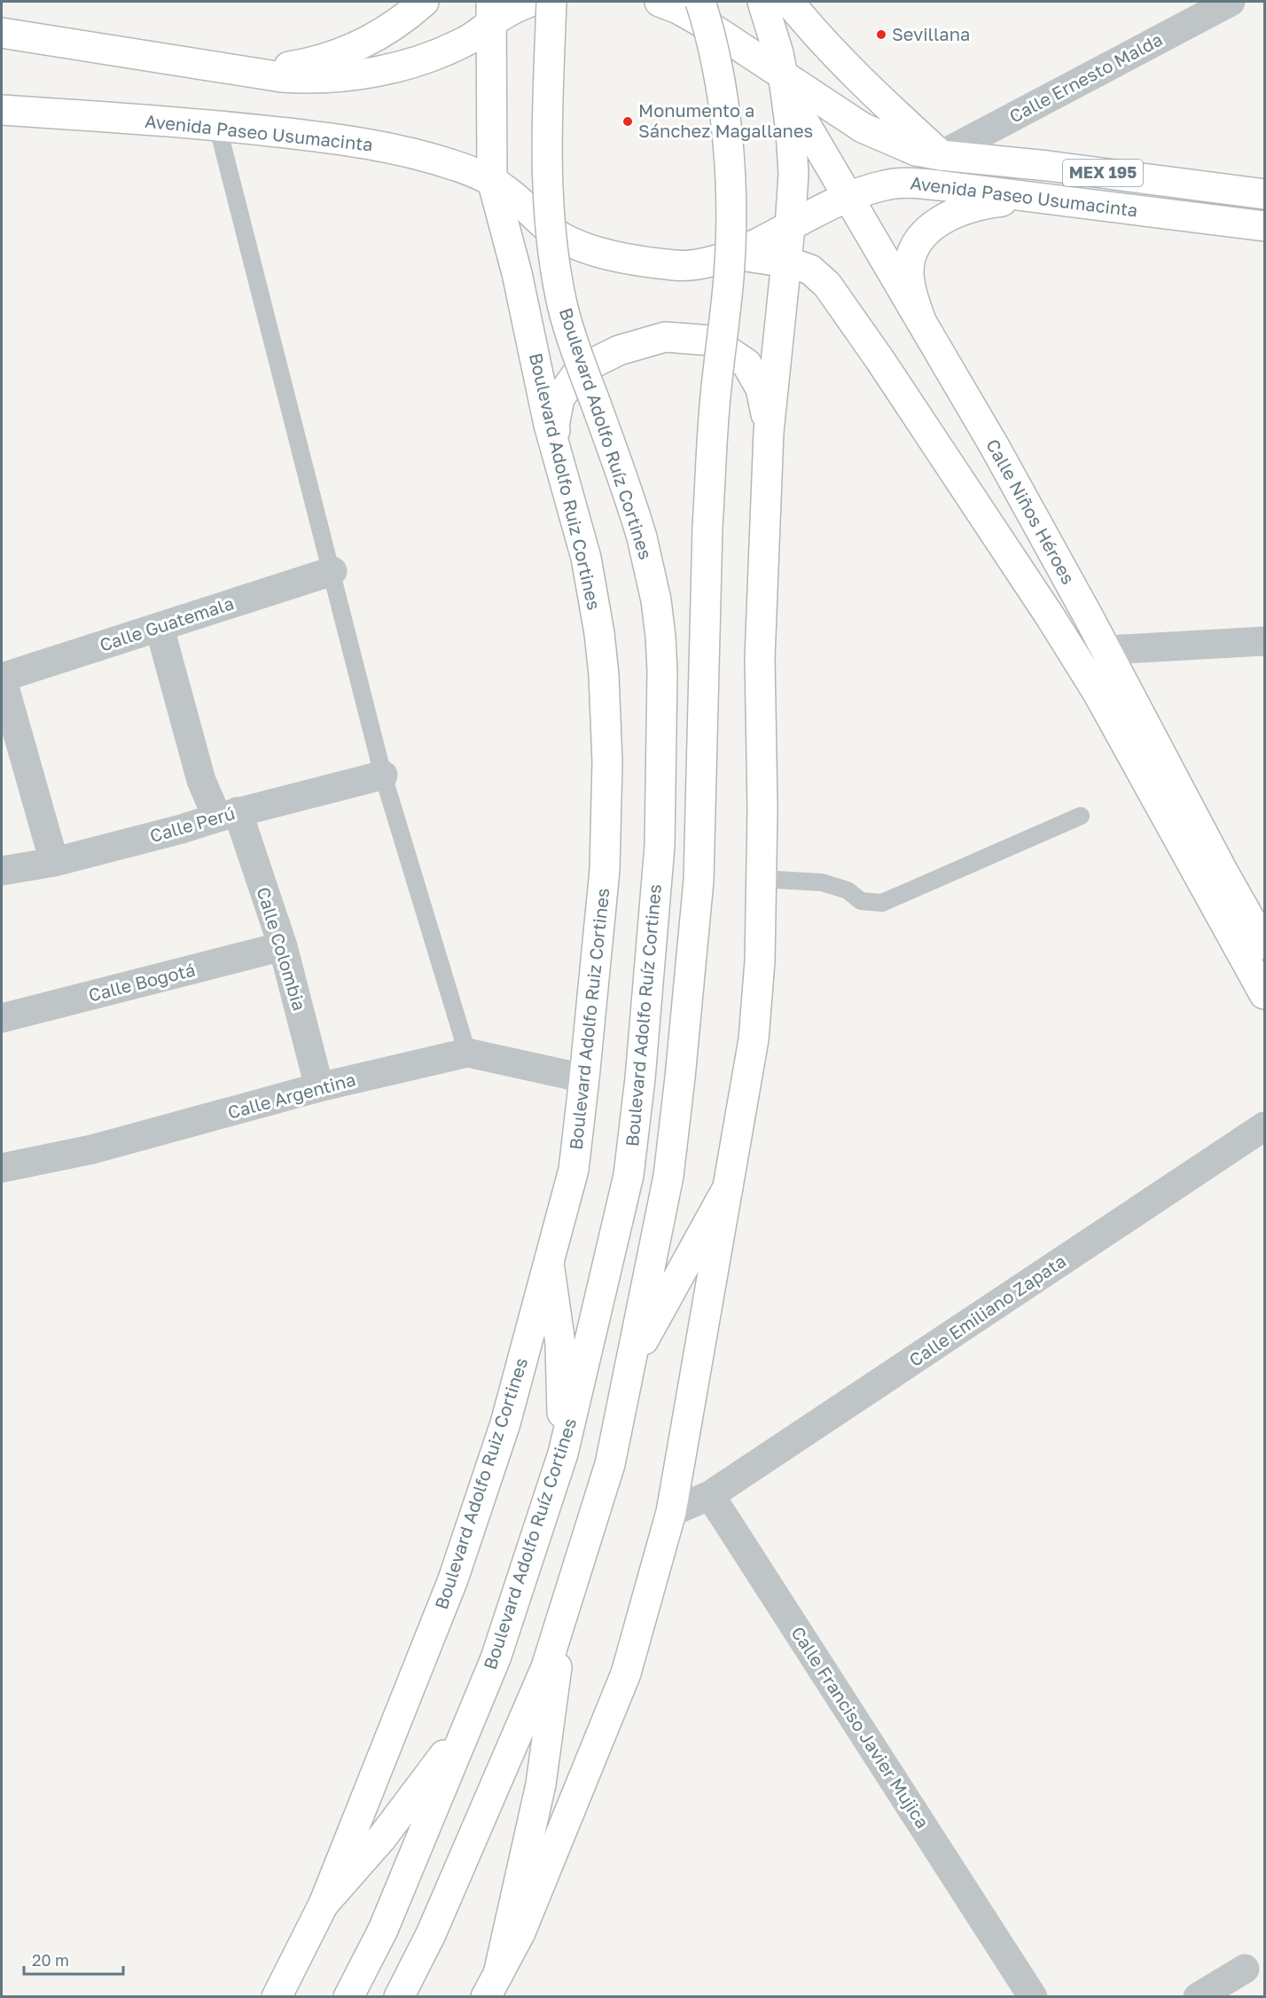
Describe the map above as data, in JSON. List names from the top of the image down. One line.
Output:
{"streets":{"main road":["Avenida Paseo Usumacinta","MEX 195","Boulevard Adolfo Ruíz Cortines","Boulevard Adolfo Ruiz Cortines","Calle Niños Héroes"],"street":["Calle Ernesto Malda","Calle Guatemala","Calle Perú","Calle Colombia","Calle Bogotá","Calle Argentina","Calle Emiliano Zapata","Calle Franciso Javier Mujica"]},"crossings":[["Calle Ernesto Malda","Avenida Paseo Usumacinta"],["Avenida Paseo Usumacinta","Boulevard Adolfo Ruiz Cortines"],["Avenida Paseo Usumacinta","Calle Niños Héroes"],["Boulevard Adolfo Ruiz Cortines","Calle Argentina"],["Calle Guatemala","Calle Colombia"],["Calle Perú","Calle Colombia"],["Calle Colombia","Calle Bogotá"],["Calle Colombia","Calle Argentina"],["Calle Emiliano Zapata","Calle Franciso Javier Mujica"]],"places":["Sevillana","Monumento a Sánchez Magallanes"],"scale_bar":"20 m"}
